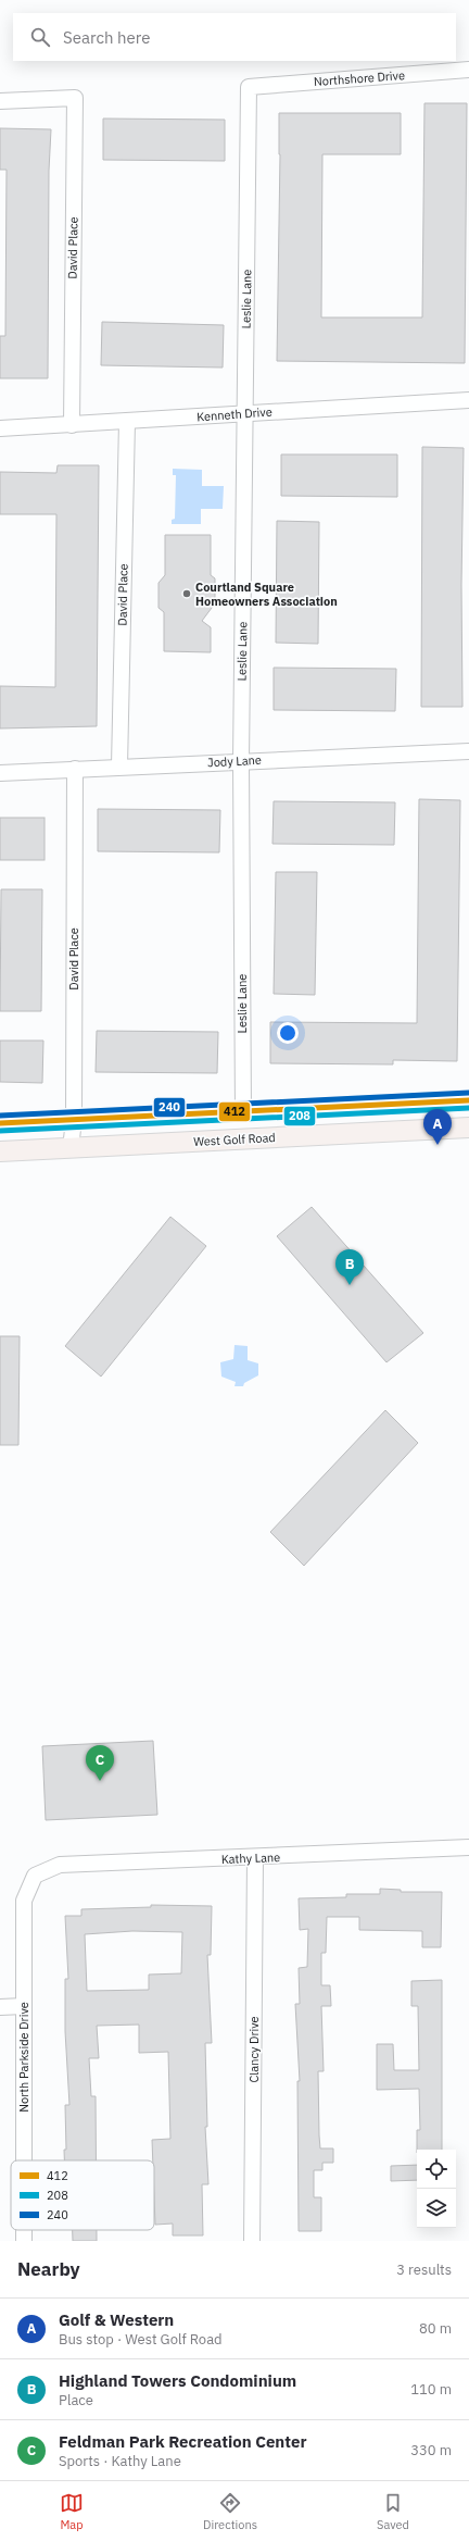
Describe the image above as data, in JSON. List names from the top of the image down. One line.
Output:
{"streets":{"main road":["West Golf Road"],"street":["Northshore Drive","David Place","Leslie Lane","Kenneth Drive","Jody Lane","Kathy Lane","Clancy Drive","North Parkside Drive"]},"crossings":[["Northshore Drive","Leslie Lane"],["David Place","Kenneth Drive"],["David Place","Jody Lane"],["David Place","West Golf Road"],["Leslie Lane","Kenneth Drive"],["Leslie Lane","Jody Lane"],["Kathy Lane","Clancy Drive"],["Kathy Lane","North Parkside Drive"]],"places":["Courtland Square Homeowners Association"],"lines":["transit line 240","transit line 412","transit line 208"],"legend":["412","208","240"],"page":{"search":"Search here","pins":["A","B","C"],"heading":["Nearby","3 results"],"list":[{"mark":"A","name":"Golf & Western","note":"Bus stop · West Golf Road","value":"80 m"},{"mark":"B","name":"Highland Towers Condominium","note":"Place","value":"110 m"},{"mark":"C","name":"Feldman Park Recreation Center","note":"Sports · Kathy Lane","value":"330 m"}],"nav":["Map","Directions","Saved"]}}
